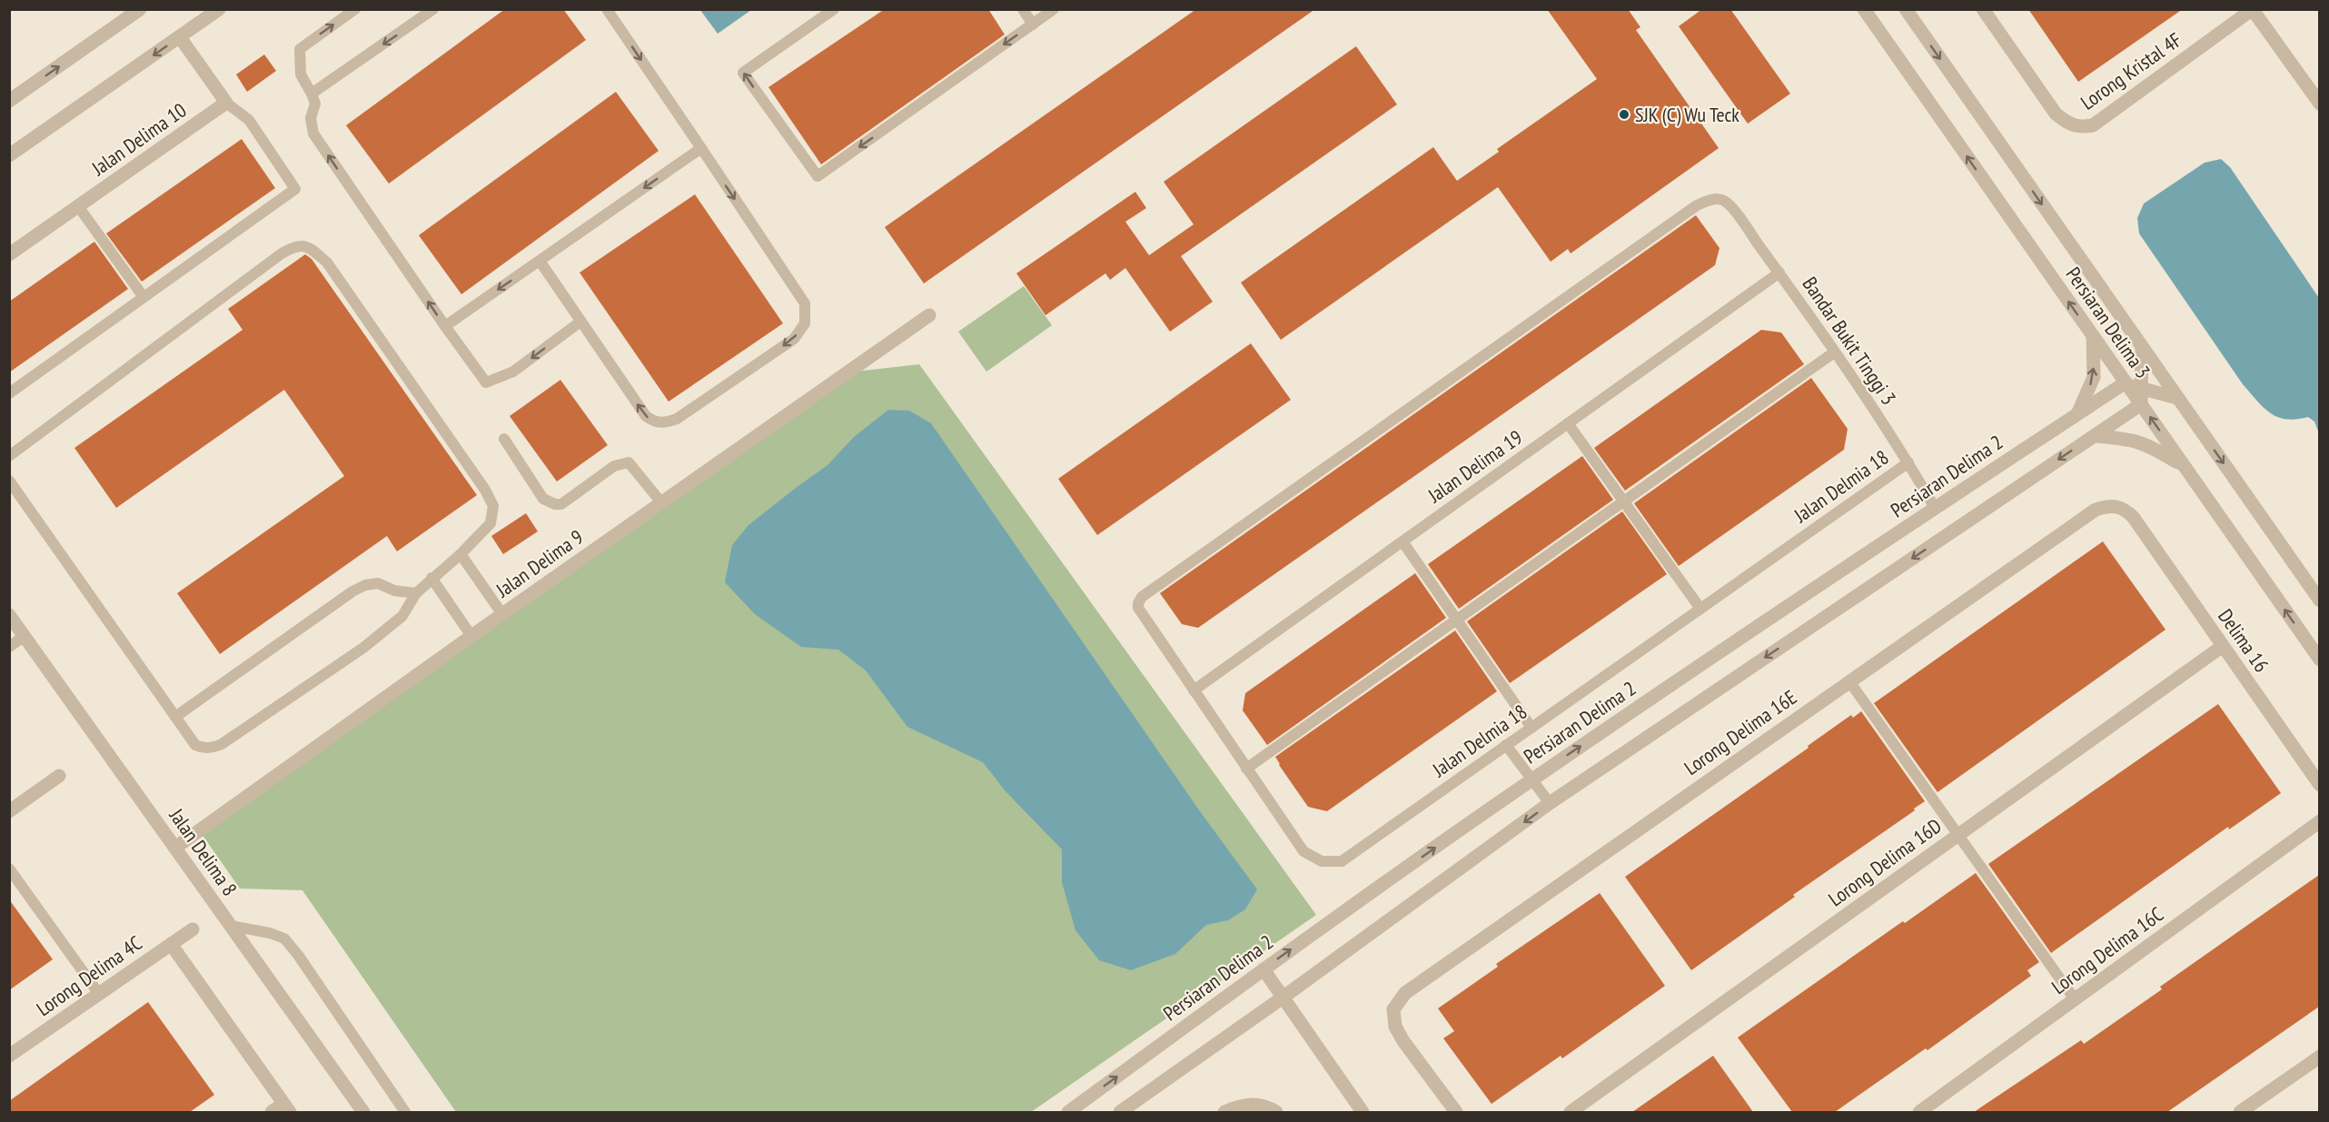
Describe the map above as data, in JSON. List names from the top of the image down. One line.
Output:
{"streets":{"street":["Lorong Kristal 4F","Jalan Delima 10","Persiaran Delima 3","Persiaran Delima 2","Jalan Delima 9","Delima 16","Lorong Delima 16E","Jalan Delima 8","Lorong Delima 16D","Lorong Delima 16C","Lorong Delima 4C"],"lane":["Bandar Bukit Tinggi 3","Jalan Delima 19","Jalan Delmia 18"]},"crossings":[["Persiaran Delima 3","Persiaran Delima 2"],["Bandar Bukit Tinggi 3","Jalan Delima 19"],["Bandar Bukit Tinggi 3","Persiaran Delima 2"],["Bandar Bukit Tinggi 3","Jalan Delmia 18"],["Jalan Delima 19","Jalan Delmia 18"],["Jalan Delima 9","Jalan Delima 8"],["Delima 16","Lorong Delima 16E"],["Delima 16","Lorong Delima 16D"]],"places":["SJK (C) Wu Teck"]}
